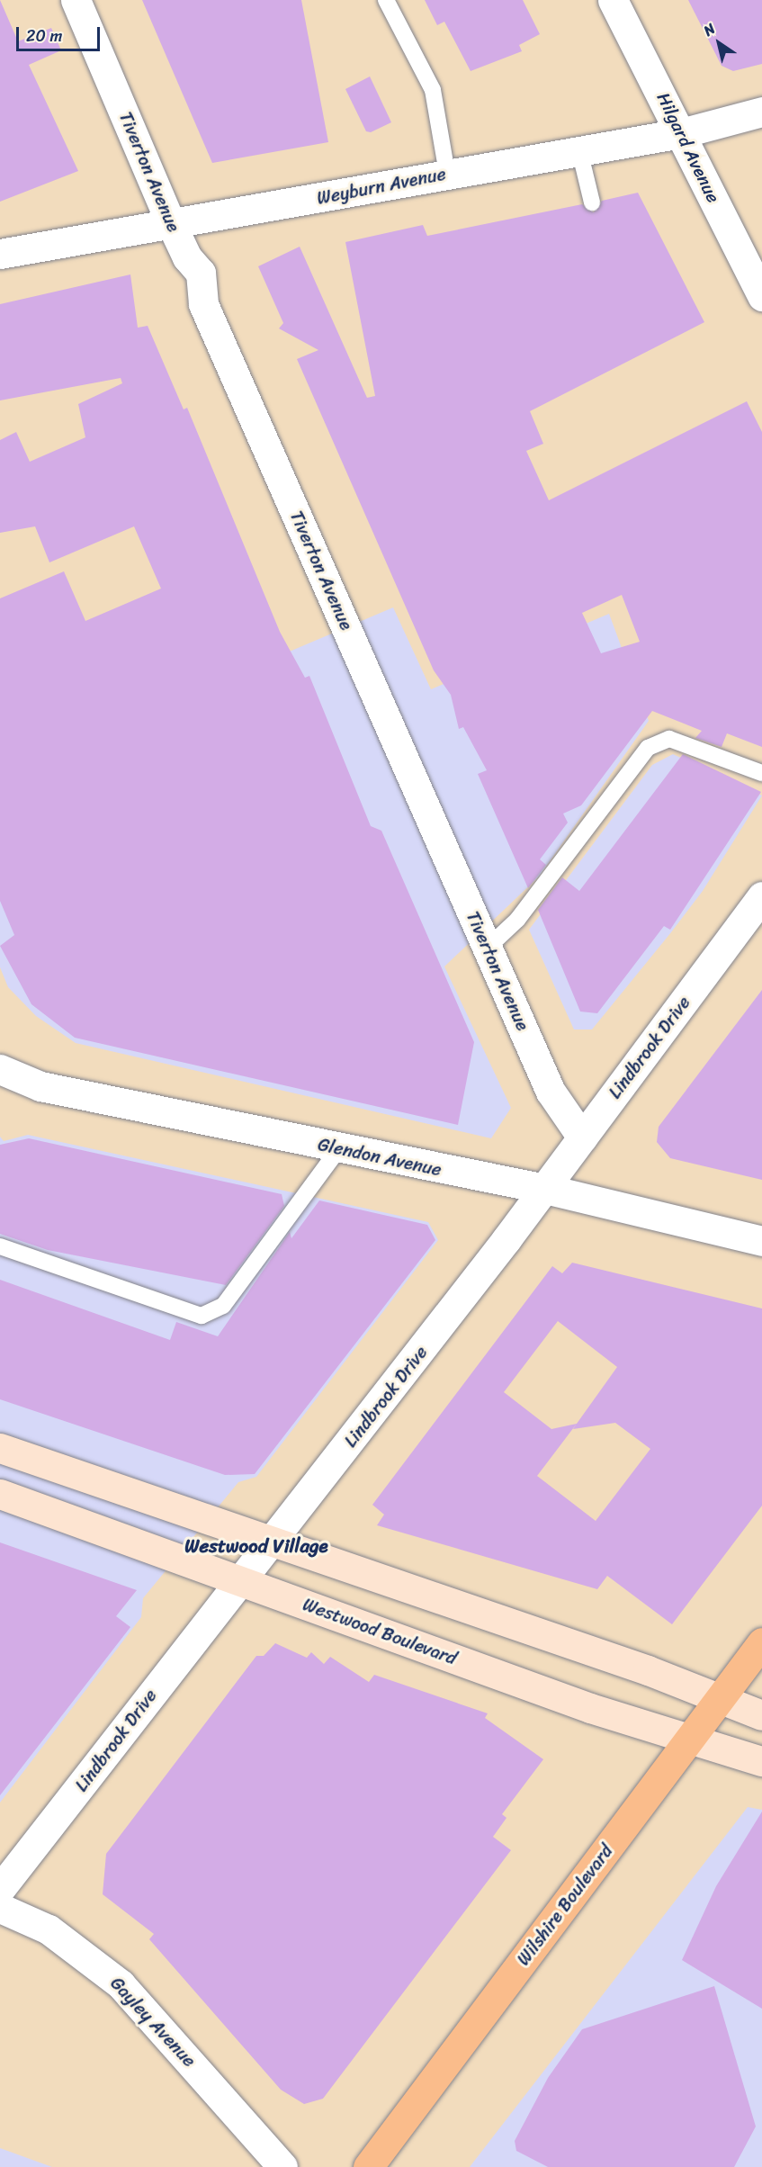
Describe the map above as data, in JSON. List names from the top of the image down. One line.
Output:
{"streets":{"main road":["Westwood Boulevard","Wilshire Boulevard"],"street":["Hilgard Avenue","Tiverton Avenue","Weyburn Avenue","Lindbrook Drive","Glendon Avenue","Gayley Avenue"]},"crossings":[["Hilgard Avenue","Weyburn Avenue"],["Tiverton Avenue","Weyburn Avenue"],["Tiverton Avenue","Lindbrook Drive"],["Lindbrook Drive","Glendon Avenue"],["Lindbrook Drive","Westwood Boulevard"],["Westwood Boulevard","Wilshire Boulevard"]],"districts":["Westwood Village"],"scale_bar":"20 m","north":"top left"}
